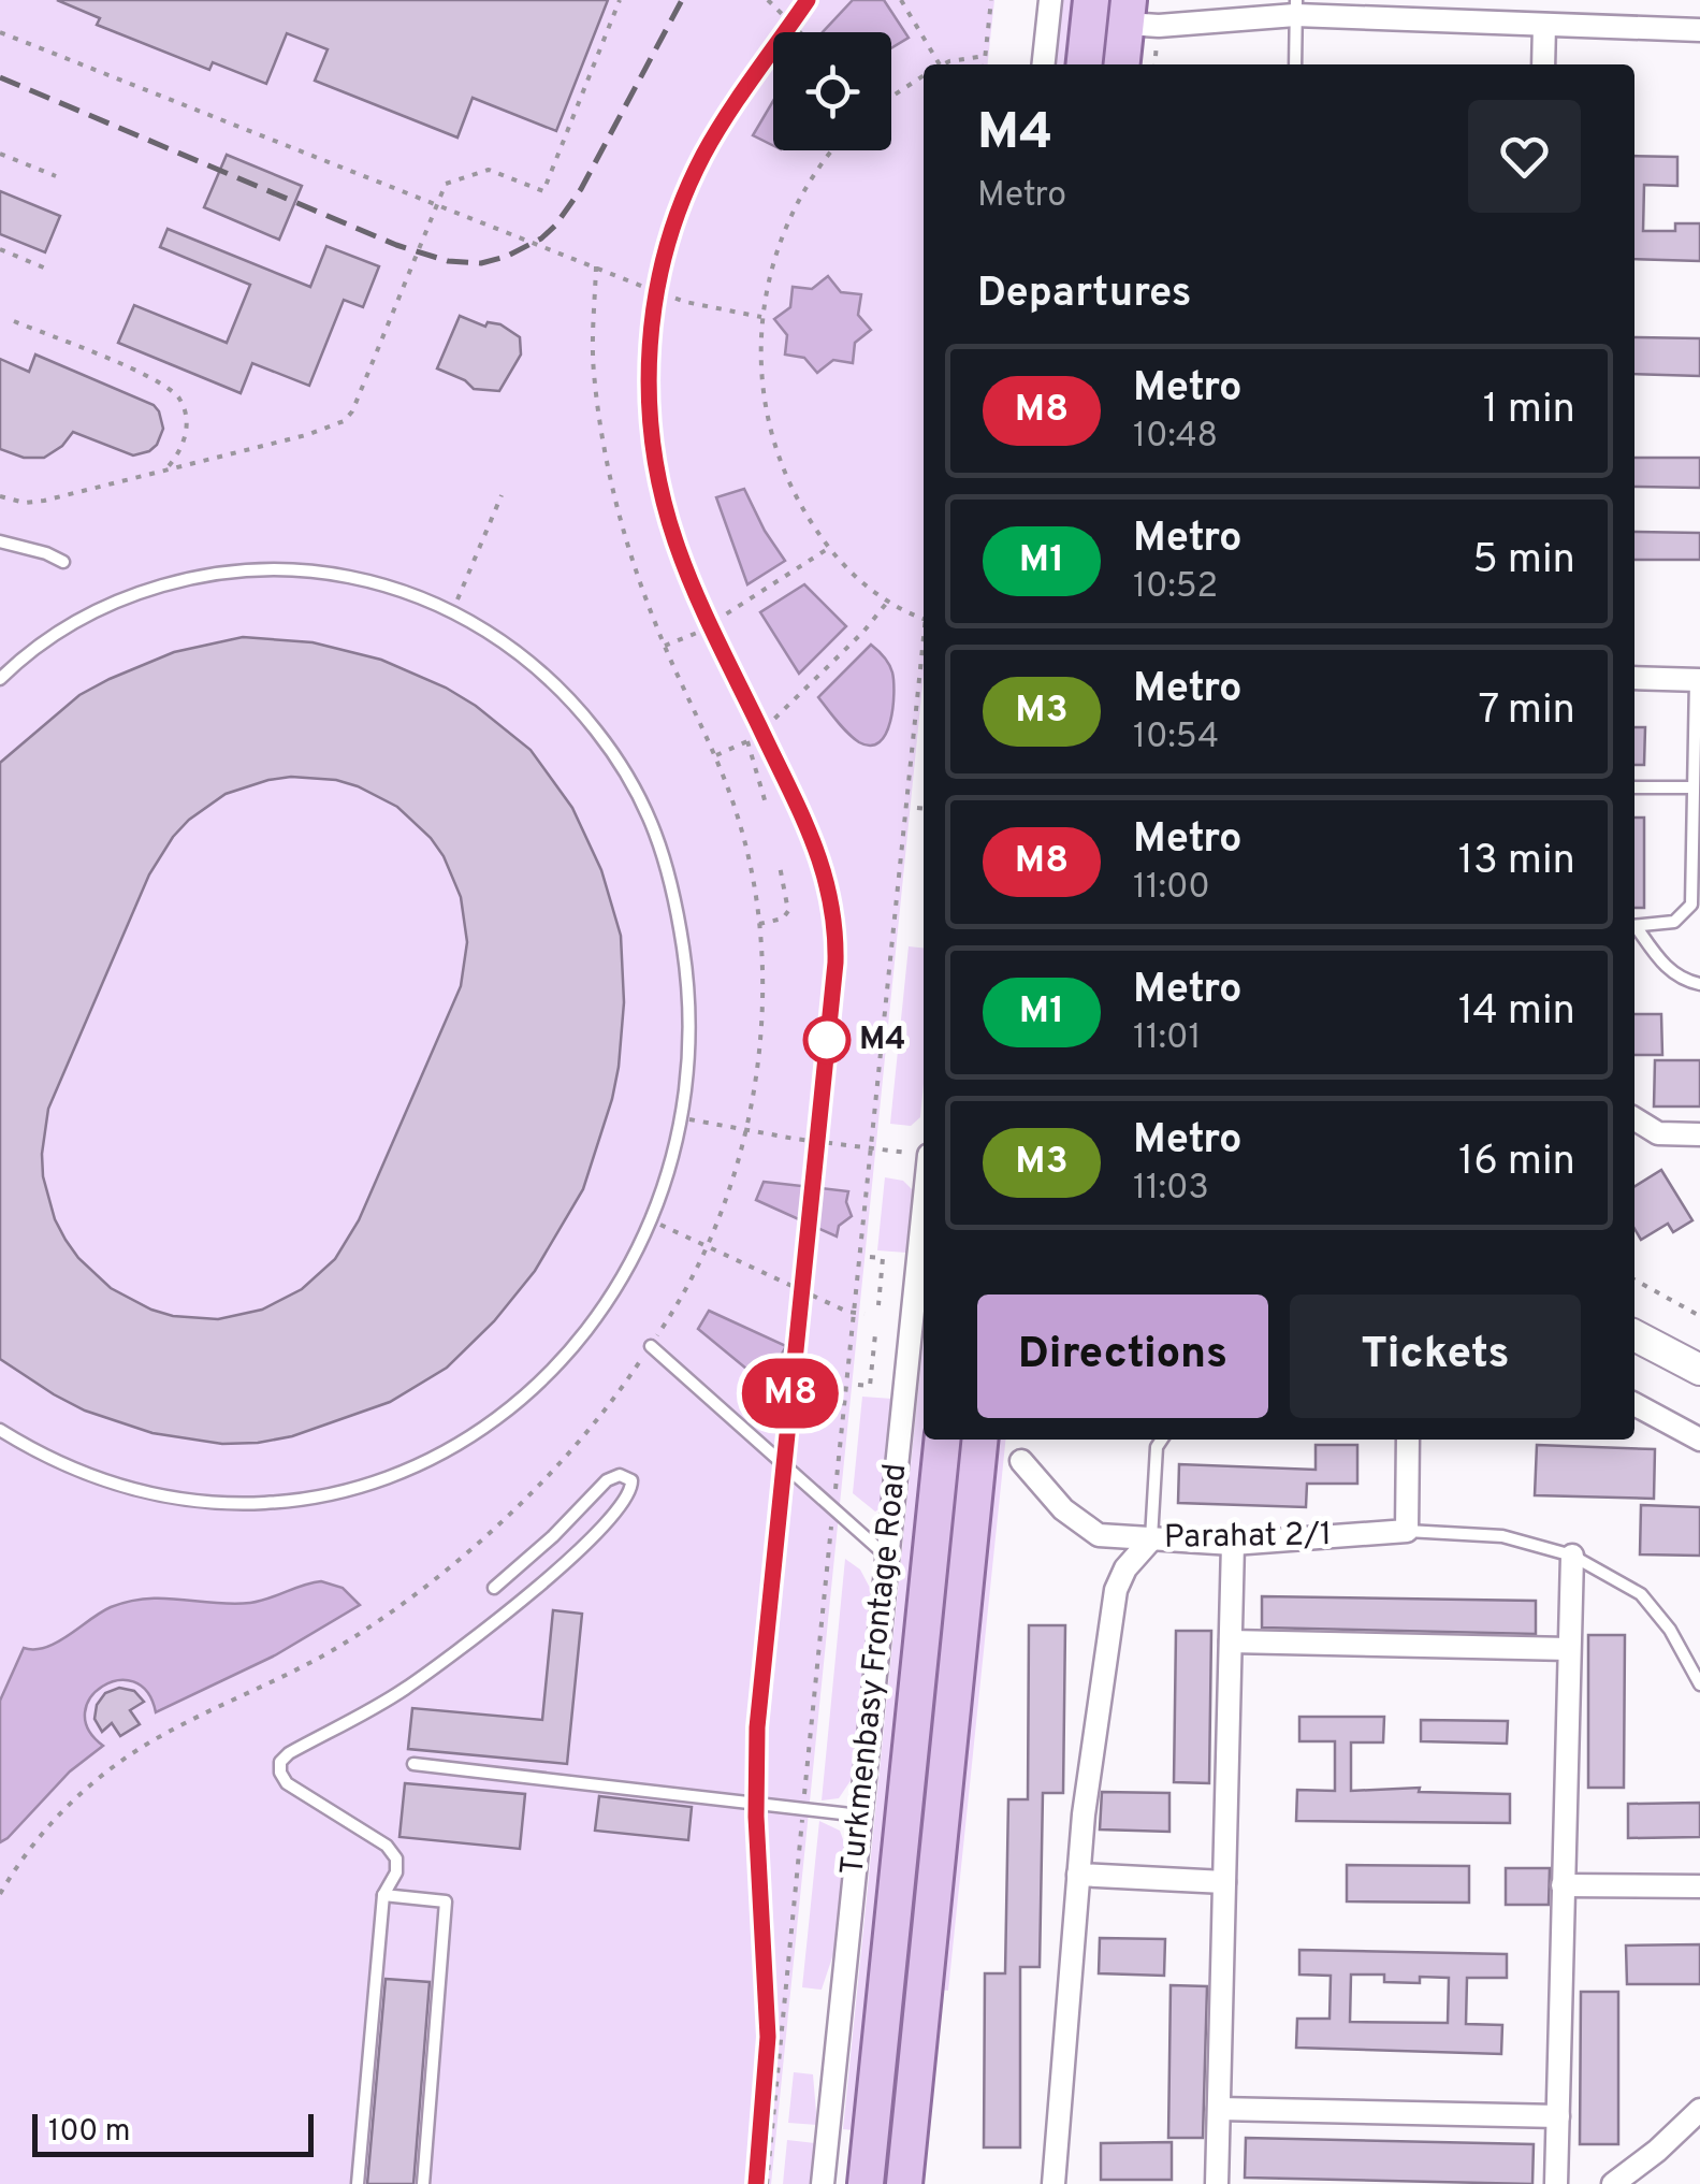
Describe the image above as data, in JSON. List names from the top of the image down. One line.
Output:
{"streets":{"street":["Parahat 2/1","Turkmenbasy Frontage Road"]},"places":["M4"],"lines":["metro line M8"],"scale_bar":"100 m","page":{"on_map":"M8","heading":[["M4","Metro"],"Departures"],"list":[{"mark":"M8","name":"Metro","note":"10:48","value":"1 min"},{"mark":"M1","name":"Metro","note":"10:52","value":"5 min"},{"mark":"M3","name":"Metro","note":"10:54","value":"7 min"},{"mark":"M8","name":"Metro","note":"11:00","value":"13 min"},{"mark":"M1","name":"Metro","note":"11:01","value":"14 min"},{"mark":"M3","name":"Metro","note":"11:03","value":"16 min"}],"buttons":["Directions","Tickets"],"scale":"100 m"}}
